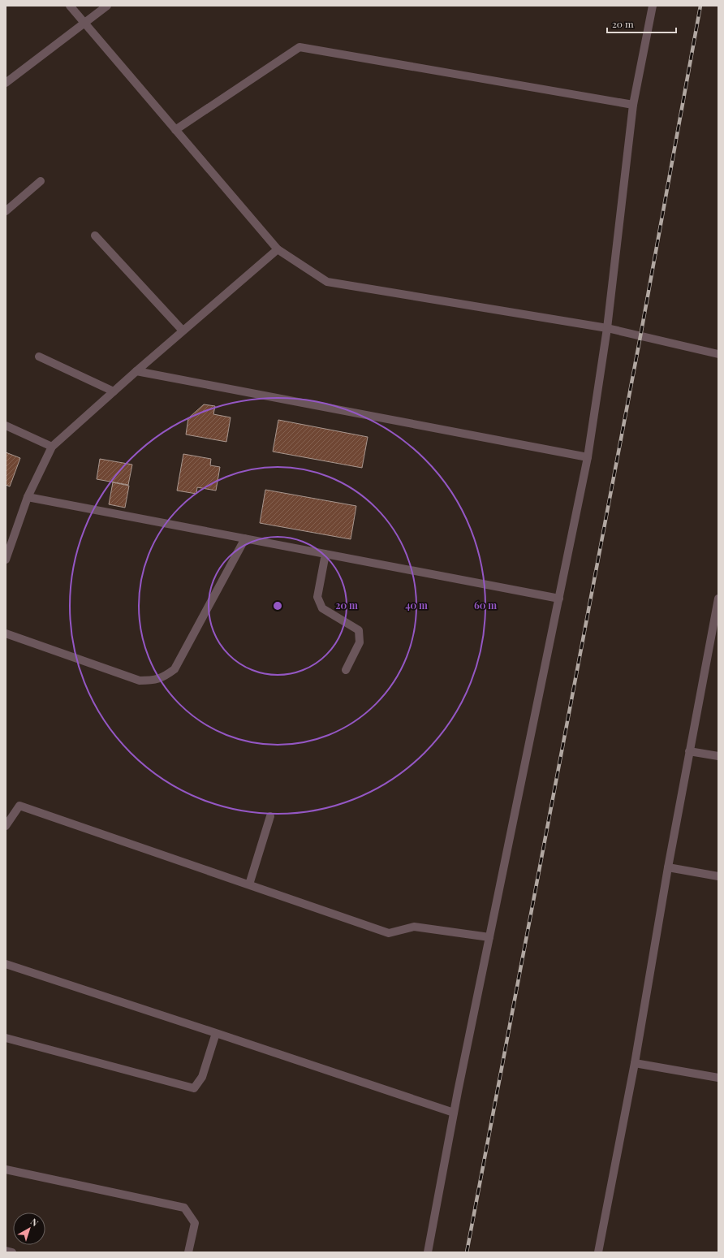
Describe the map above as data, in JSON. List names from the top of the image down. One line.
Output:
{"scale_bar":"20 m","north":"top right","rings":["20 m","40 m","60 m"]}
